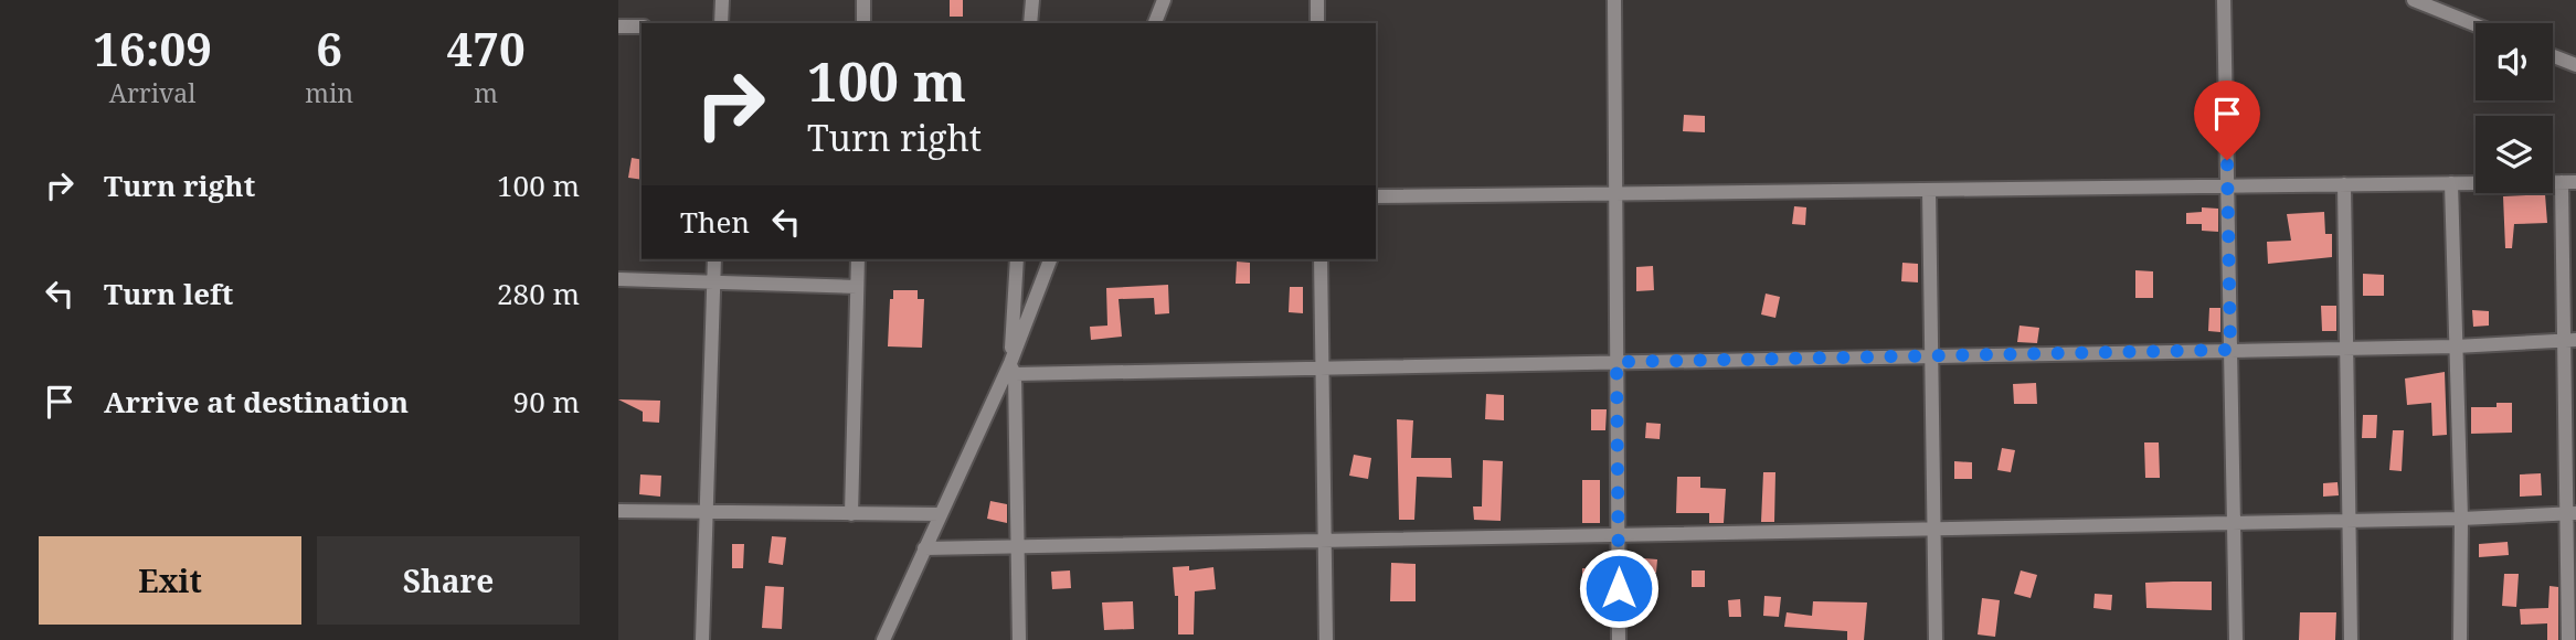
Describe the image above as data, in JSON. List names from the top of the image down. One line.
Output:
{"page":{"eta":["16:09","Arrival","6","min","470","m"],"turn":["100 m","Turn right"],"list":[{"name":"Turn right","value":"100 m"},{"name":"Turn left","value":"280 m"},{"name":"Arrive at destination","value":"90 m"}],"then":"Then","buttons":["Exit","Share"]}}
